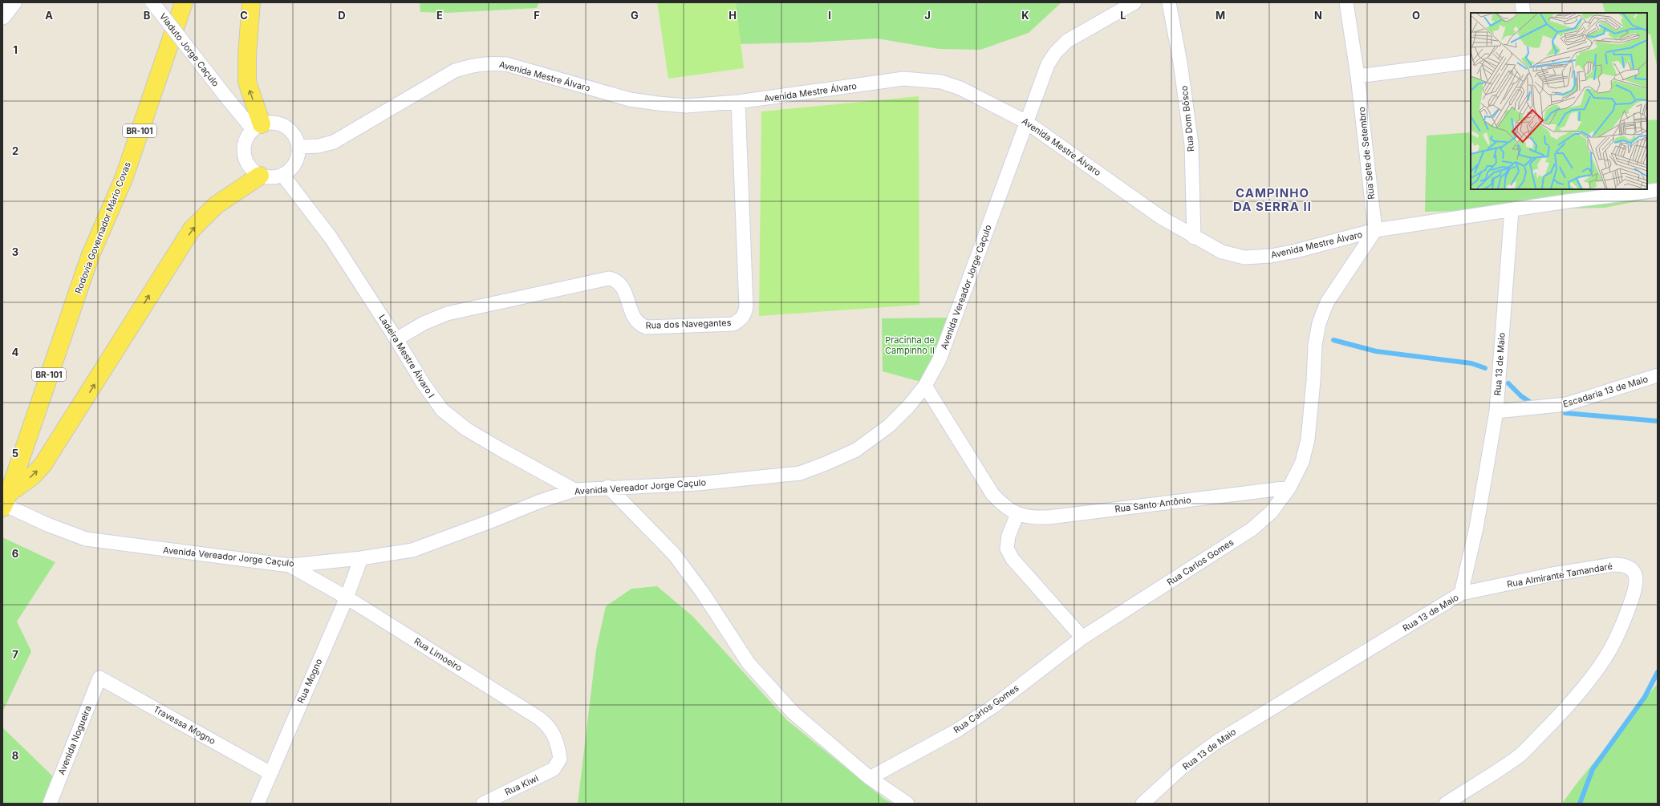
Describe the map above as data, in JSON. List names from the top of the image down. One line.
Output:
{"streets":{"main road":["BR-101","Rodovia Governador Mário Covas"],"street":["Viaduto Jorge Caçulo","Avenida Mestre Álvaro","Rua Dom Bôsco","Rua Sete de Setembro","Avenida Vereador Jorge Caçulo","Rua dos Navegantes","Ladeira Mestre Álvaro I","Rua 13 de Maio","Escadaria 13 de Maio","Rua Santo Antônio","Rua Carlos Gomes","Rua Almirante Tamandaré","Rua Limoeiro","Rua Mogno","Travessa Mogno","Avenida Nogueira","Rua Kiwi"]},"crossings":[["Viaduto Jorge Caçulo","Avenida Mestre Álvaro"],["Viaduto Jorge Caçulo","Ladeira Mestre Álvaro I"],["Avenida Mestre Álvaro","Rua Dom Bôsco"],["Avenida Mestre Álvaro","Rua Sete de Setembro"],["Avenida Mestre Álvaro","Avenida Vereador Jorge Caçulo"],["Avenida Mestre Álvaro","Rua dos Navegantes"],["Avenida Mestre Álvaro","Ladeira Mestre Álvaro I"],["Avenida Mestre Álvaro","Rua 13 de Maio"],["Avenida Mestre Álvaro","Rua Carlos Gomes"],["Rua Sete de Setembro","Rua Carlos Gomes"],["Rodovia Governador Mário Covas","Avenida Vereador Jorge Caçulo"],["Avenida Vereador Jorge Caçulo","Ladeira Mestre Álvaro I"],["Avenida Vereador Jorge Caçulo","Rua Santo Antônio"],["Avenida Vereador Jorge Caçulo","Rua Limoeiro"],["Avenida Vereador Jorge Caçulo","Rua Mogno"],["Rua dos Navegantes","Ladeira Mestre Álvaro I"],["Rua 13 de Maio","Escadaria 13 de Maio"],["Rua 13 de Maio","Rua Almirante Tamandaré"],["Rua Santo Antônio","Rua Carlos Gomes"],["Rua Limoeiro","Rua Mogno"],["Rua Limoeiro","Rua Kiwi"],["Rua Mogno","Travessa Mogno"],["Travessa Mogno","Avenida Nogueira"]],"districts":["CAMPINHO DA SERRA II"],"parks":["Pracinha de Campinho II"],"grid":{"columns":["A","B","C","D","E","F","G","H","I","J","K","L","M","N","O"],"rows":["1","2","3","4","5","6","7","8"]}}
